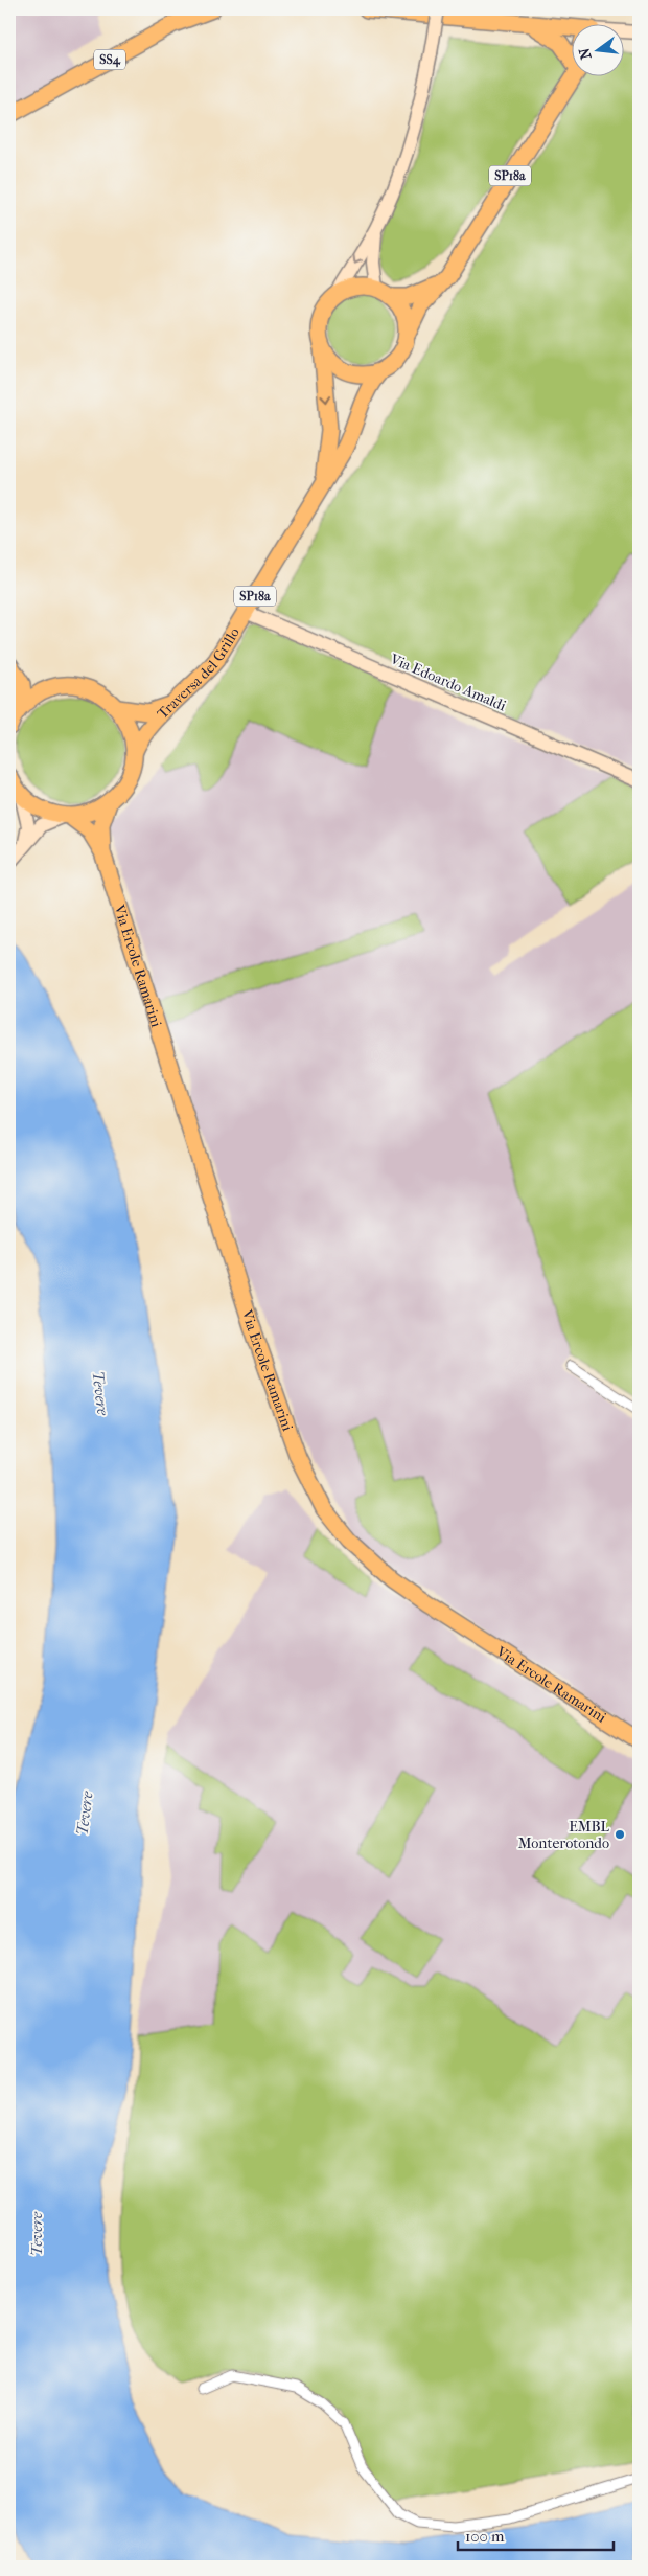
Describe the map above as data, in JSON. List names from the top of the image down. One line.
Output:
{"streets":{"main road":["SS4","SP18a","Traversa del Grillo","Via Edoardo Amaldi","Via Ercole Ramarini"]},"crossings":[["SP18a","Traversa del Grillo"],["Traversa del Grillo","Via Edoardo Amaldi"],["Traversa del Grillo","Via Ercole Ramarini"]],"water":["Tevere"],"places":["EMBL Monterotondo"],"scale_bar":"100 m","north":"left"}
